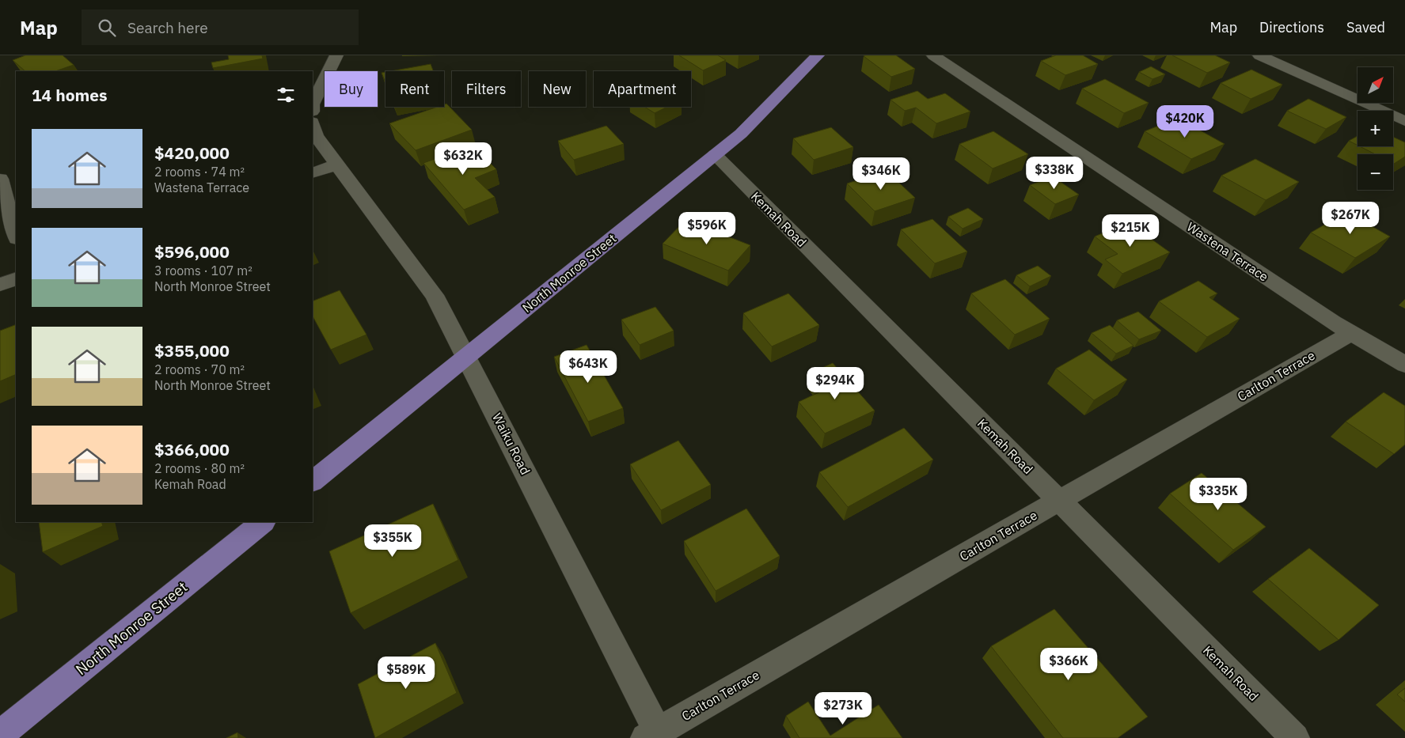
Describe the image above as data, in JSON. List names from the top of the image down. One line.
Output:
{"streets":{"main road":["North Monroe Street"],"street":["Kemah Road","Wastena Terrace","Carlton Terrace","Waiku Road"]},"crossings":[["Kemah Road","North Monroe Street"],["Kemah Road","Carlton Terrace"],["Wastena Terrace","Carlton Terrace"],["North Monroe Street","Waiku Road"],["Carlton Terrace","Waiku Road"]],"north":"top right","page":{"header":"Map","search":"Search here","nav":["Map","Directions","Saved"],"map_buttons":["+","−"],"chip":["Buy","Rent","Filters","New","Apartment"],"heading":"14 homes","price":["$420K","$632K","$338K","$346K","$267K","$596K","$215K","$643K","$294K","$335K","$355K","$366K","$589K","$273K"],"list":[{"name":"$420,000","note":"2 rooms · 74 m² · Wastena Terrace"},{"name":"$596,000","note":"3 rooms · 107 m² · North Monroe Street"},{"name":"$355,000","note":"2 rooms · 70 m² · North Monroe Street"},{"name":"$366,000","note":"2 rooms · 80 m² · Kemah Road"}]}}
